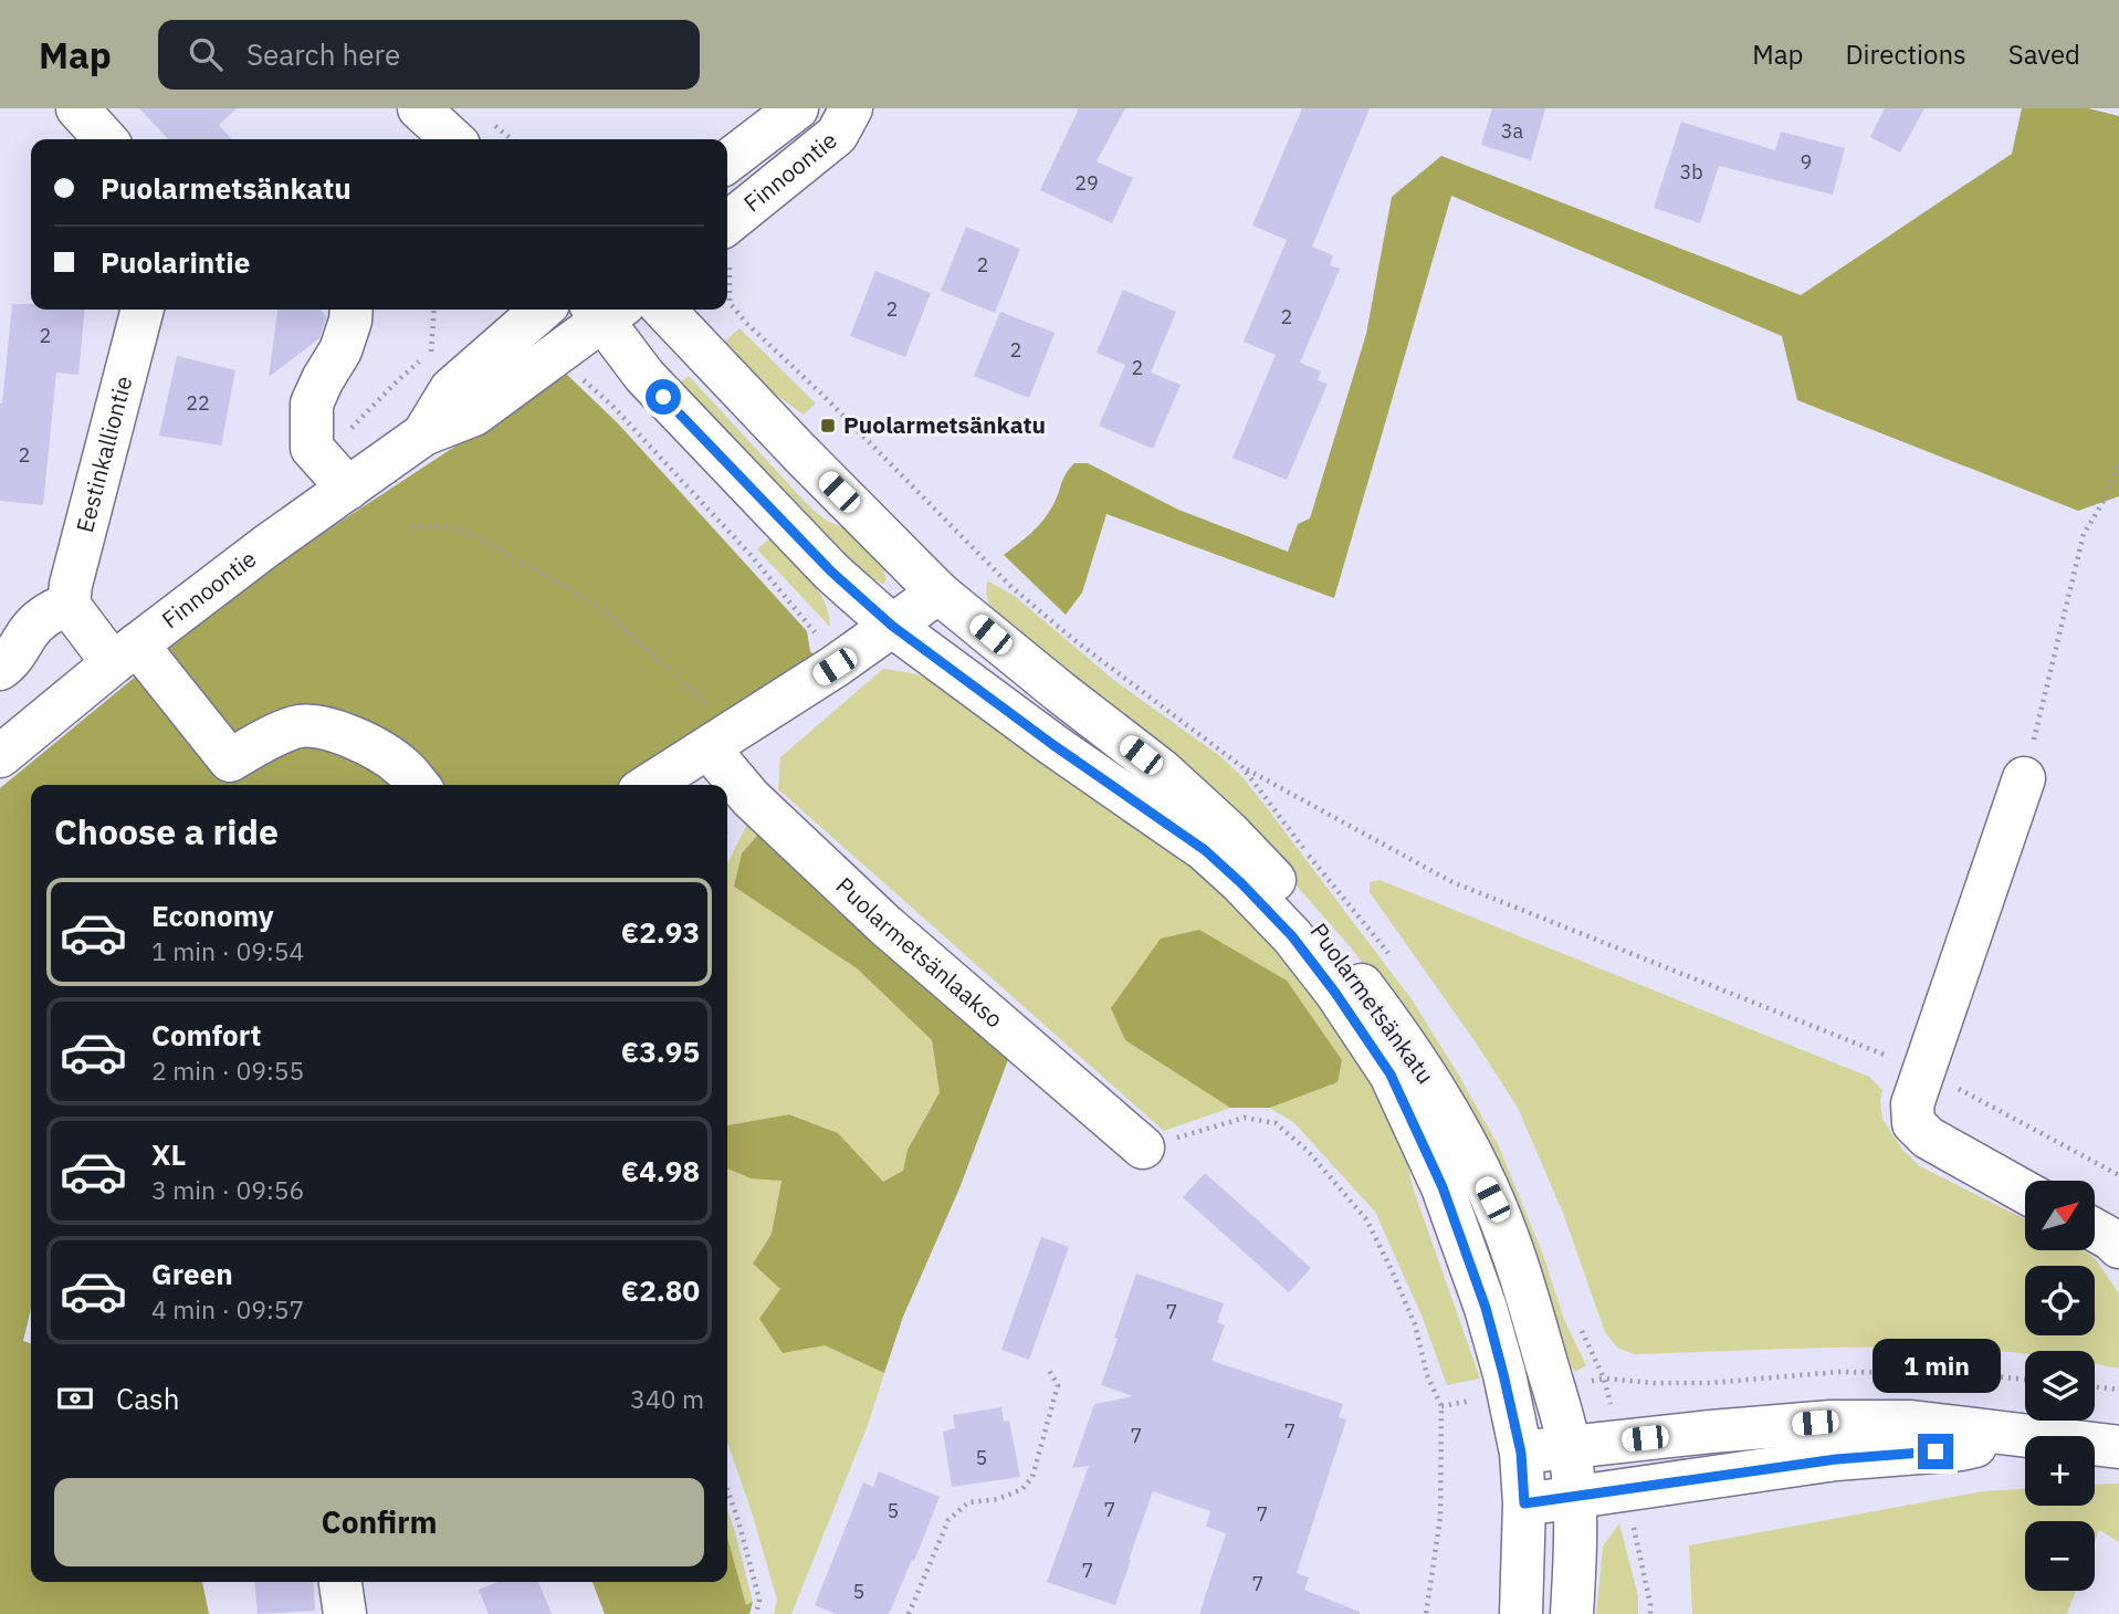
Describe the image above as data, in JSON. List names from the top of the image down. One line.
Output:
{"streets":{"main road":["Finnoontie","Eestinkalliontie","Puolarmetsänlaakso","Puolarmetsänkatu"]},"crossings":[["Finnoontie","Puolarmetsänkatu"]],"places":{"transit":["Puolarmetsänkatu"]},"house_numbers":["3a","9","3b","29","2","2","2","2","2","2","22","2","7","7","7","5","7","5","7","7","7","5"],"north":"top right","page":{"header":"Map","search":"Search here","nav":["Map","Directions","Saved"],"banner":["Puolarmetsänkatu","Puolarintie"],"heading":"Choose a ride","list":[{"name":"Economy","note":"1 min · 09:54","value":"€2.93"},{"name":"Comfort","note":"2 min · 09:55","value":"€3.95"},{"name":"XL","note":"3 min · 09:56","value":"€4.98"},{"name":"Green","note":"4 min · 09:57","value":"€2.80"}],"map_buttons":["+","−"],"bubble":"1 min","pay":["Cash","340 m"],"buttons":"Confirm"}}
